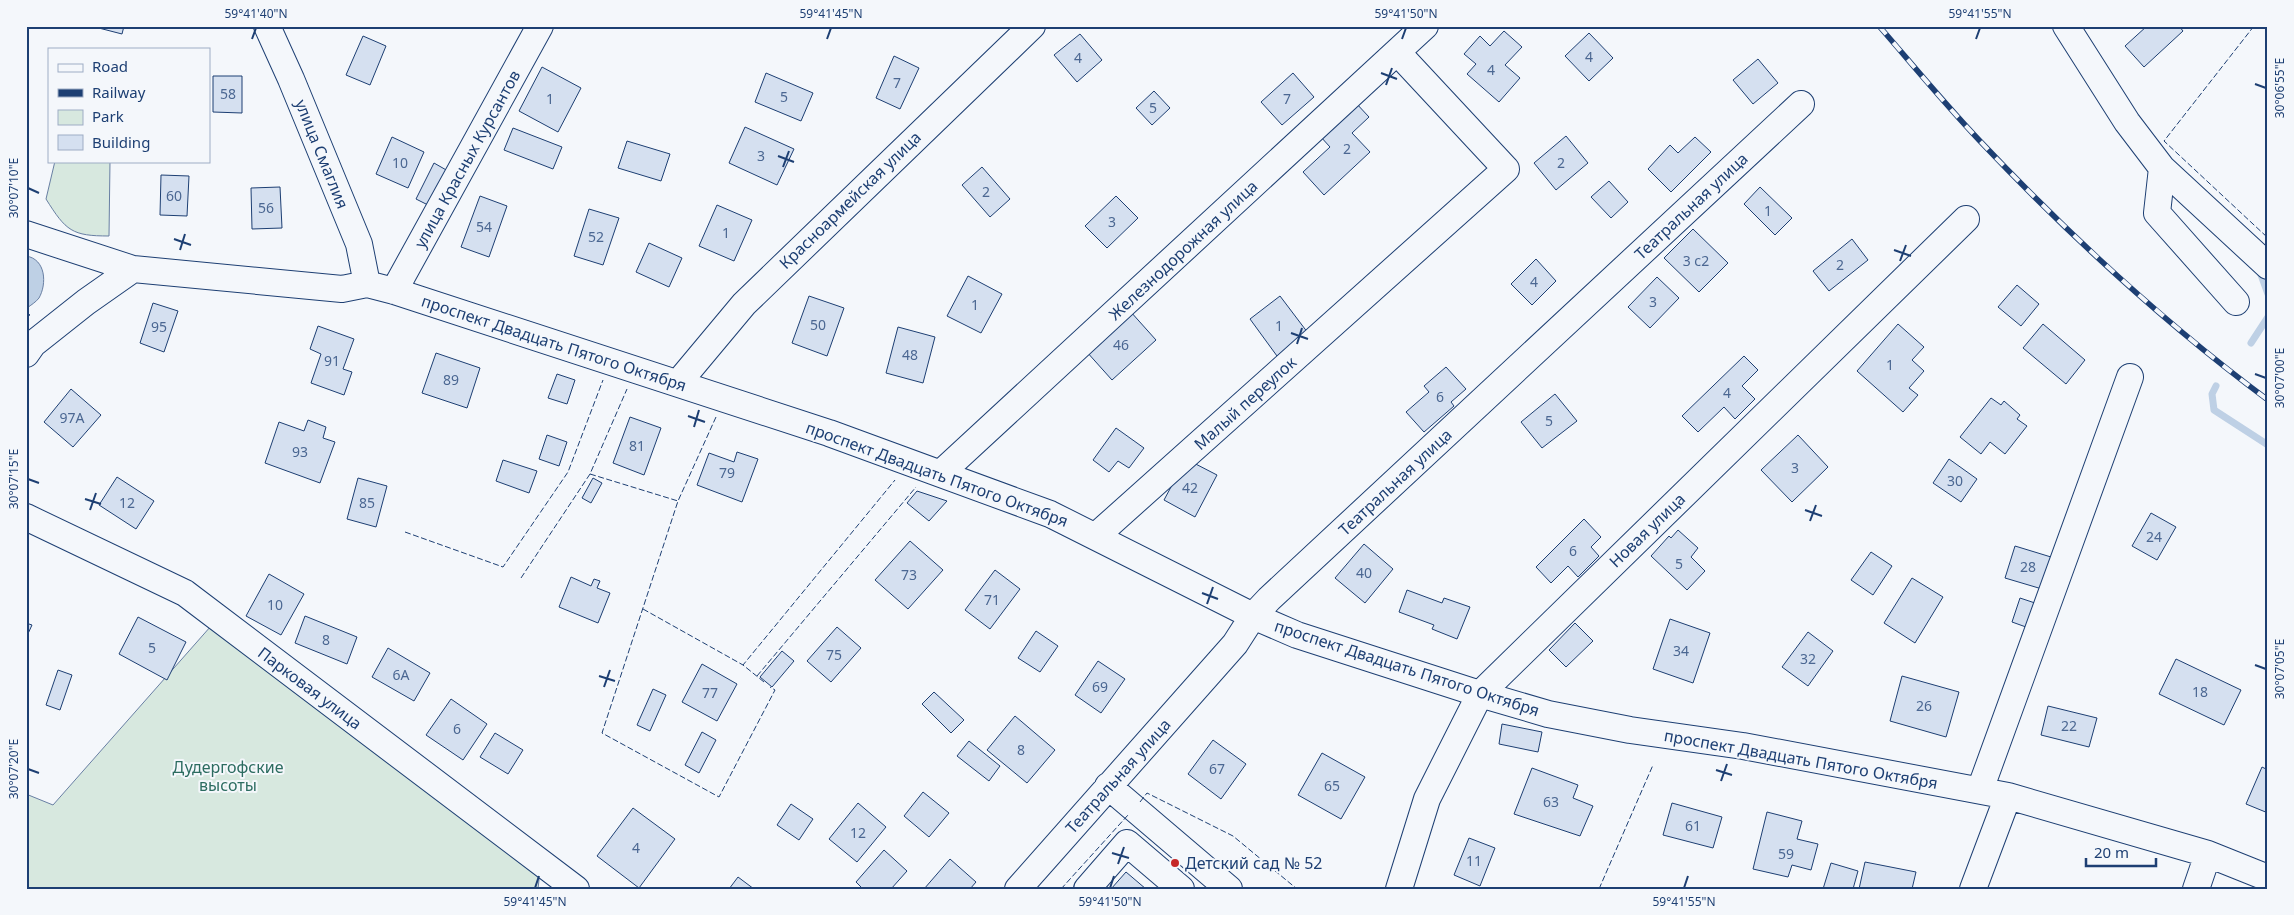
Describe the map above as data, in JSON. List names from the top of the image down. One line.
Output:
{"streets":{"street":["улица Смаглия","улица Красных Курсантов","Красноармейская улица","Театральная улица","Железнодорожная улица","проспект Двадцать Пятого Октября","Малый переулок","Новая улица","Парковая улица"]},"crossings":[["улица Смаглия","проспект Двадцать Пятого Октября"],["улица Красных Курсантов","проспект Двадцать Пятого Октября"],["Красноармейская улица","проспект Двадцать Пятого Октября"],["Театральная улица","проспект Двадцать Пятого Октября"],["Железнодорожная улица","проспект Двадцать Пятого Октября"],["Железнодорожная улица","Малый переулок"],["проспект Двадцать Пятого Октября","Малый переулок"],["проспект Двадцать Пятого Октября","Новая улица"]],"parks":["Дудергофские высоты"],"places":["Детский сад № 52"],"house_numbers":["4","4","4","7","58","5","1","7","5","2","3","10","2","2","60","56","1","3","54","1","52","3 с2","2","4","3","1","50","1","95","46","48","91","1","89","4","6","97А","5","81","93","3","79","30","42","12","85","24","6","5","28","40","73","71","10","8","5","34","75","32","6А","69","18","77","26","22","6","8","67","65","63","61","12","4","59","11"],"legend":["Road","Railway","Park","Building"],"scale_bar":"20 m","coordinates":["59°41'40\"N","59°41'45\"N","59°41'50\"N","59°41'55\"N","30°06'55\"E","30°07'10\"E","30°07'00\"E","30°07'15\"E","30°07'05\"E","30°07'20\"E"]}
